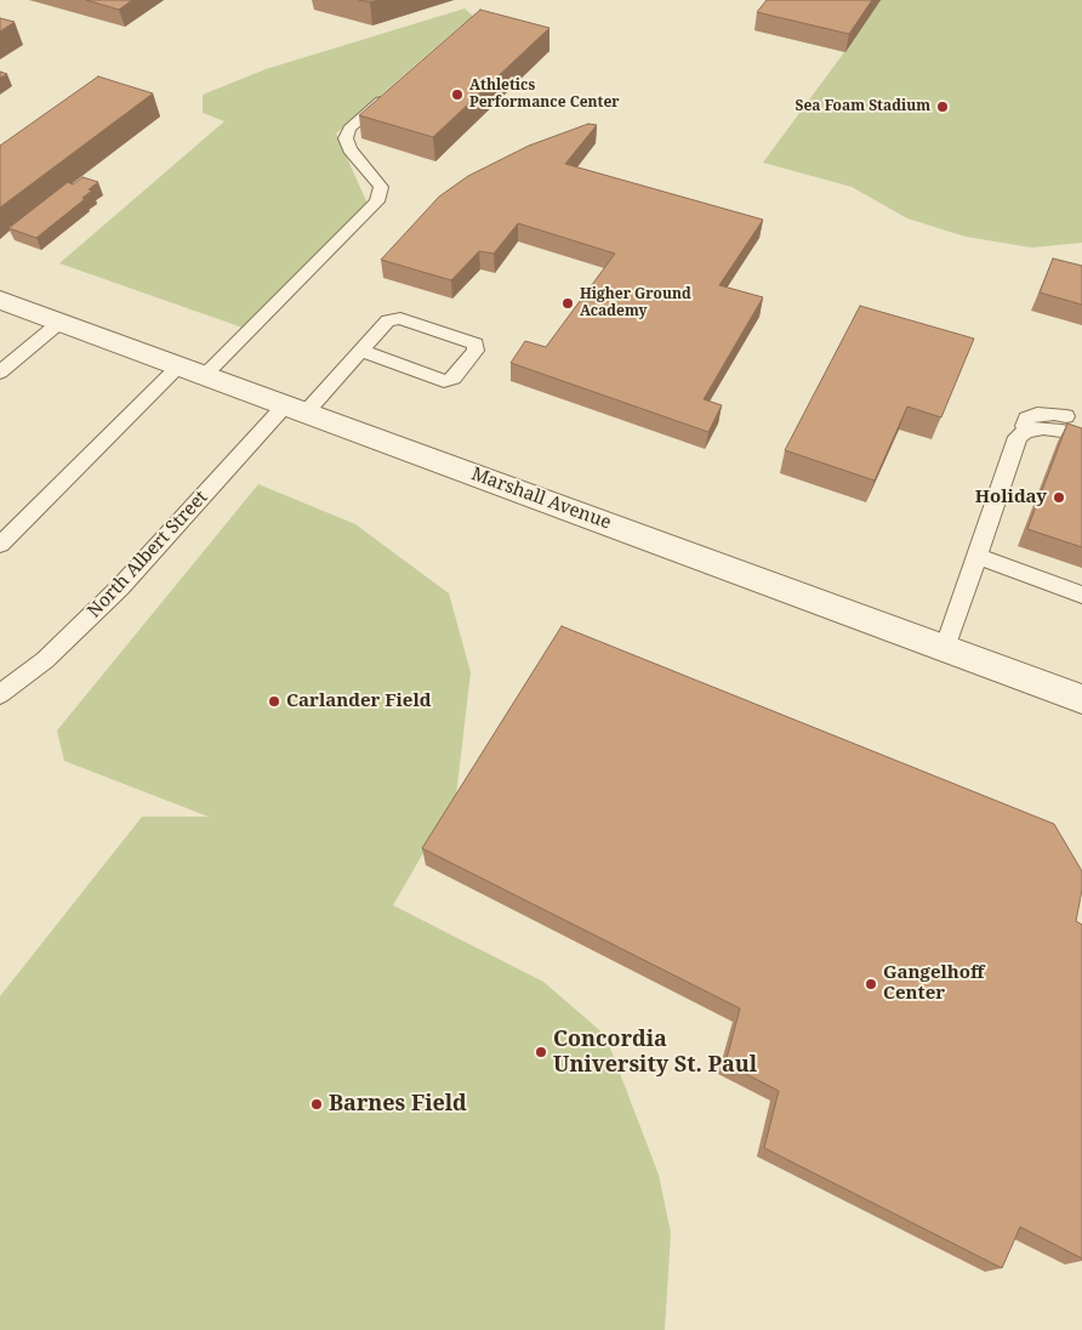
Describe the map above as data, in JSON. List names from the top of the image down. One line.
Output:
{"streets":{"street":["Marshall Avenue"],"lane":["North Albert Street"]},"crossings":[["Marshall Avenue","North Albert Street"]],"places":["Athletics Performance Center","Sea Foam Stadium","Higher Ground Academy","Holiday","Carlander Field","Gangelhoff Center","Concordia University St. Paul","Barnes Field"]}
